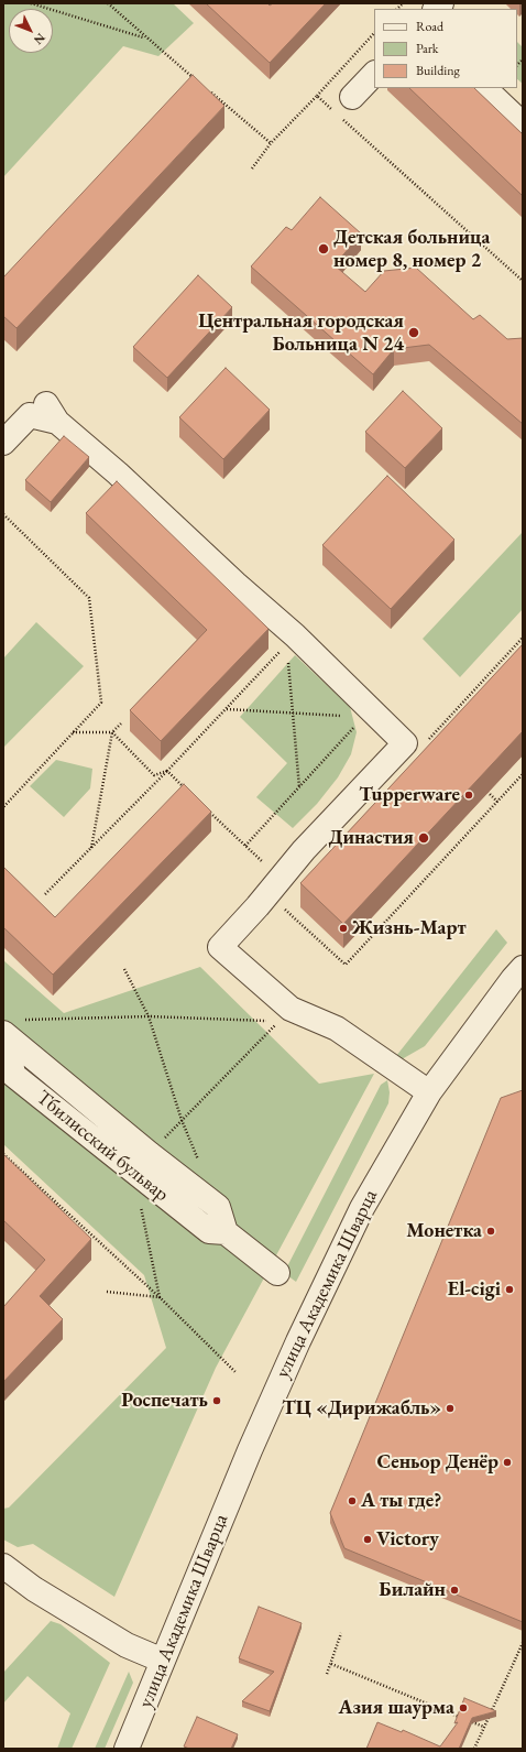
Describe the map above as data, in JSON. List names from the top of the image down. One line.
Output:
{"streets":{"street":["Тбилисский бульвар","улица Академика Шварца"]},"places":["Детская больница номер 8, номер 2","Центральная городская Больница N 24","Tupperware","Династия","Жизнь-Март","Монетка","El-cigi","Роспечать","ТЦ «Дирижабль»","Сеньор Денёр","А ты где?","Victory","Билайн","Азия шаурма"],"legend":["Road","Park","Building"],"north":"bottom right"}
